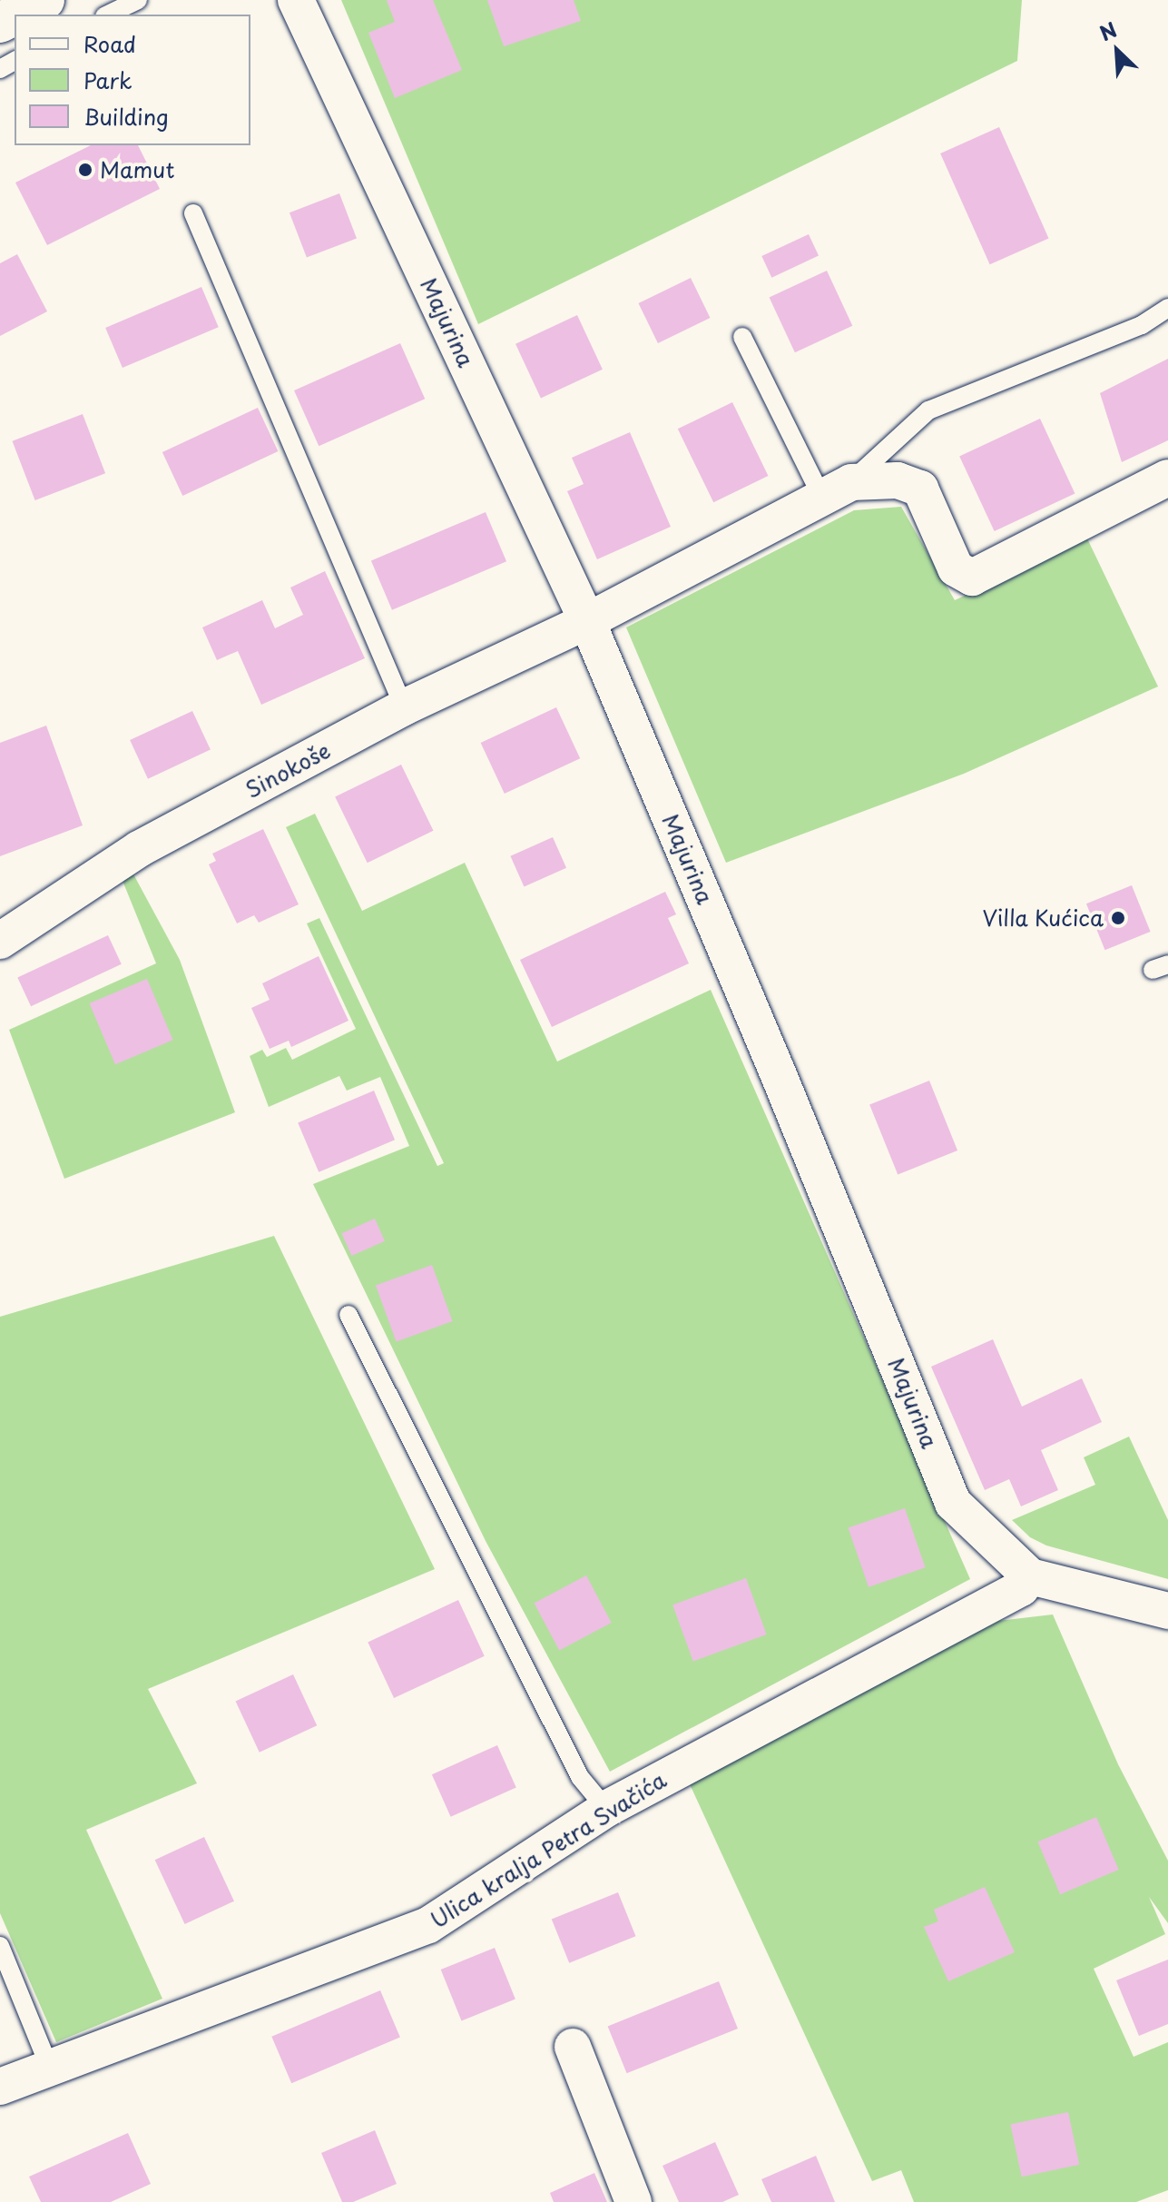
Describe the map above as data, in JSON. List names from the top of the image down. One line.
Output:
{"streets":{"street":["Majurina","Sinokoše","Ulica kralja Petra Svačića"]},"crossings":[["Majurina","Sinokoše"],["Majurina","Ulica kralja Petra Svačića"]],"places":["Mamut","Villa Kućica"],"legend":["Road","Park","Building"],"north":"top left"}
